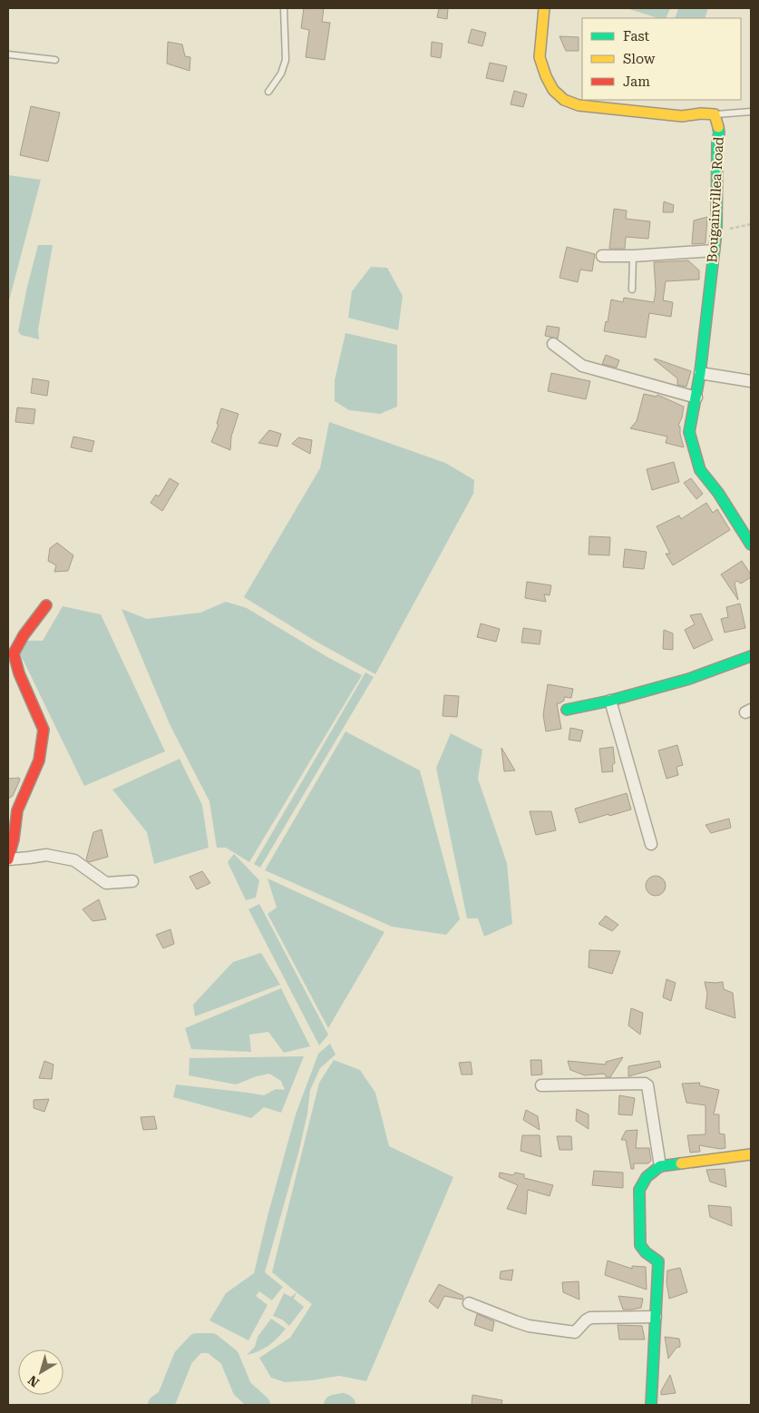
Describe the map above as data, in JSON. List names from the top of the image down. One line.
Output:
{"streets":{"street":["Bougainvillea Road"]},"legend":["Fast","Slow","Jam"],"north":"bottom left"}
